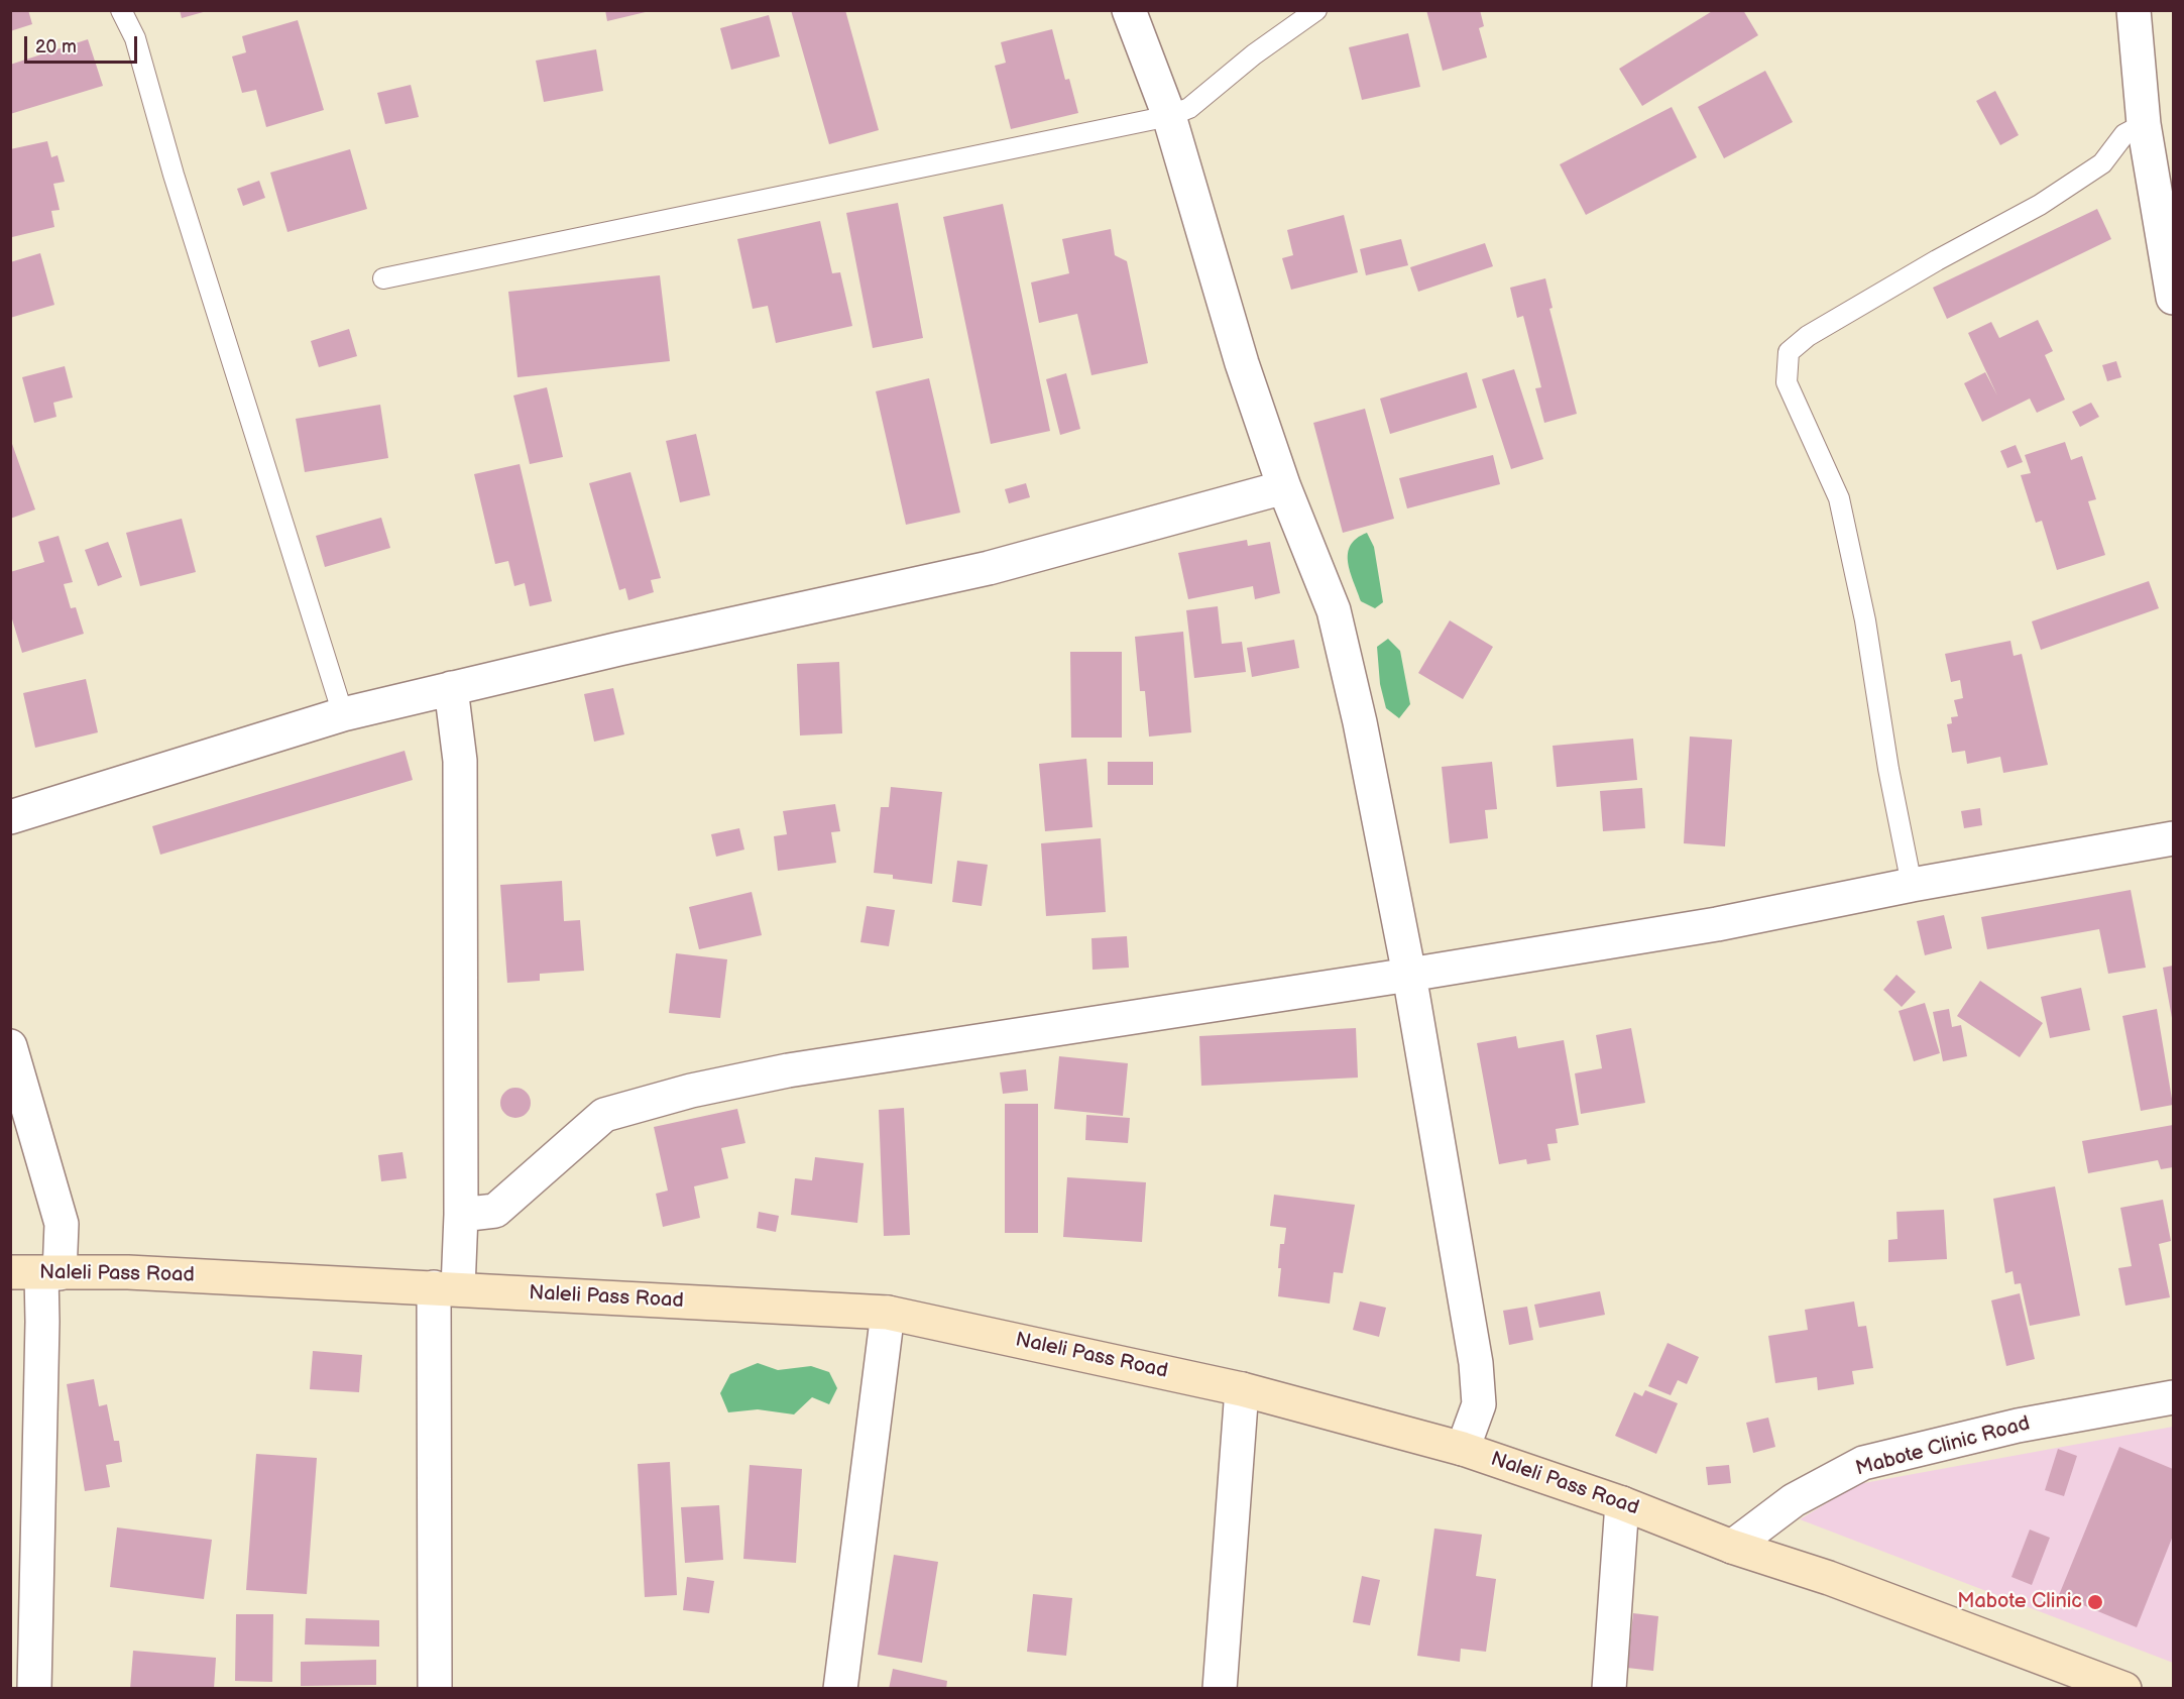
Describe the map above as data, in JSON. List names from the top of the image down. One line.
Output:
{"streets":{"main road":["Naleli Pass Road"],"street":["Mabote Clinic Road"]},"crossings":[["Naleli Pass Road","Mabote Clinic Road"]],"places":["Mabote Clinic"],"scale_bar":"20 m"}
